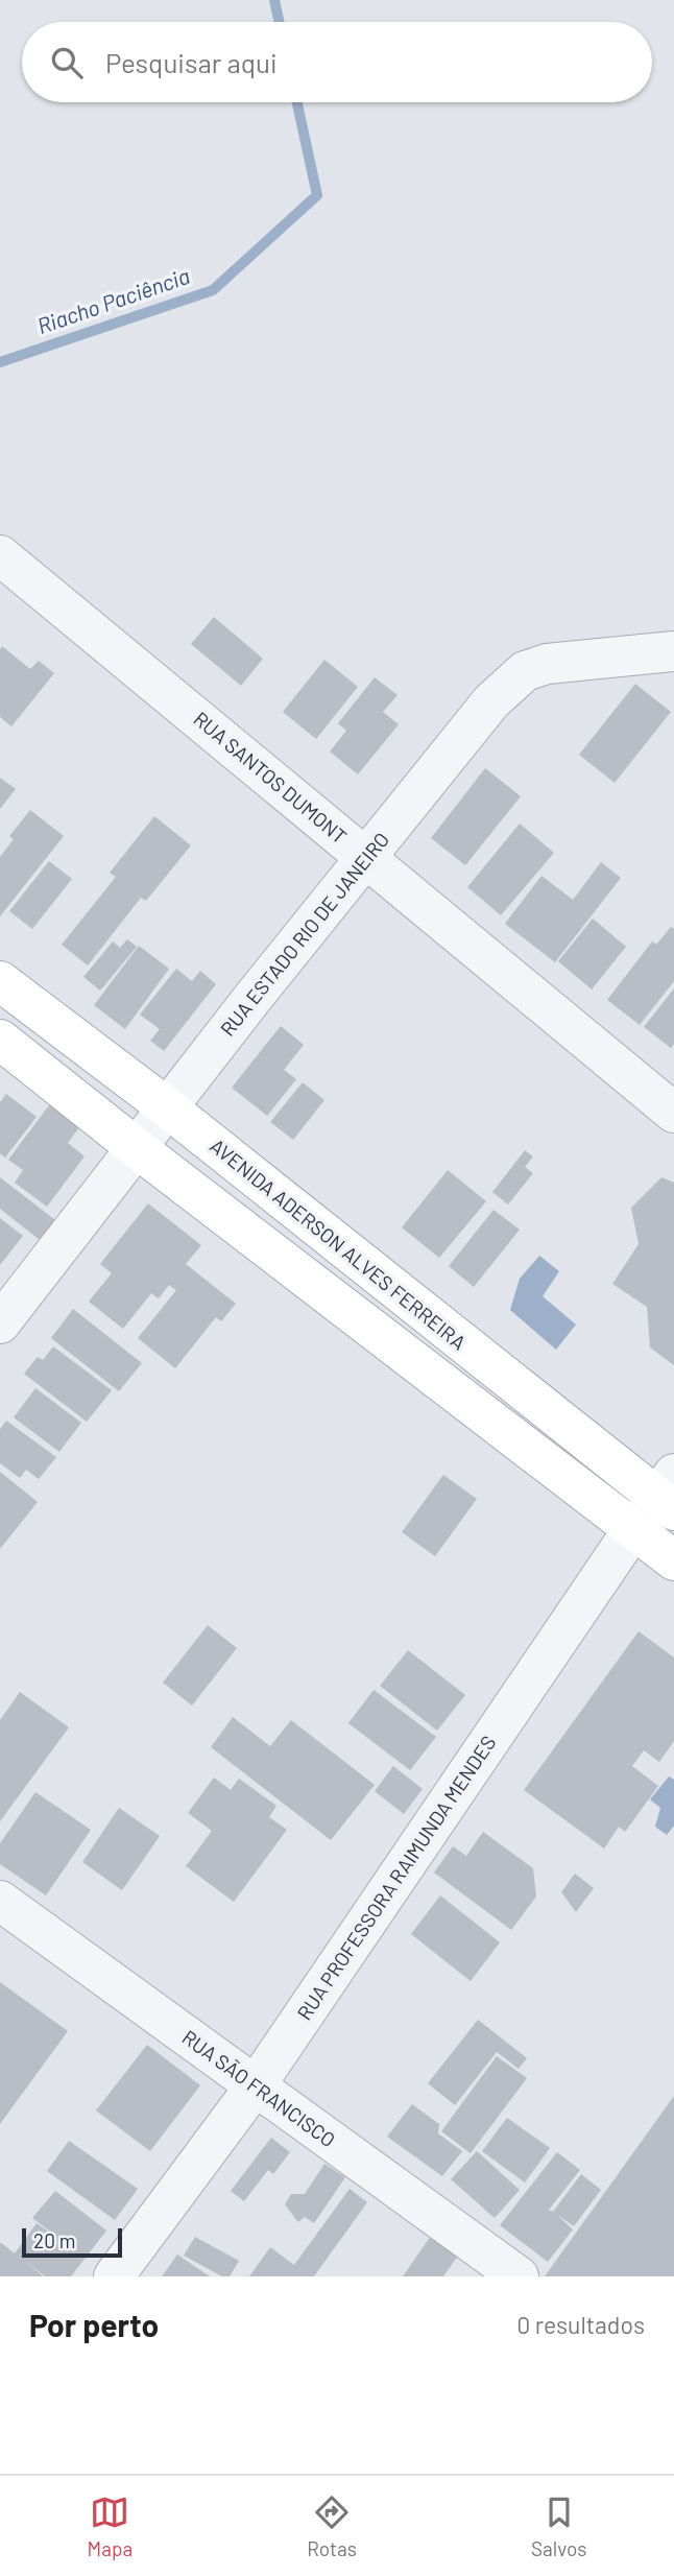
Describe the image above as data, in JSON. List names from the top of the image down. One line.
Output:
{"streets":{"main road":["AVENIDA ADERSON ALVES FERREIRA"],"street":["RUA SANTOS DUMONT","RUA ESTADO RIO DE JANEIRO","RUA PROFESSORA RAIMUNDA MENDES","RUA SÃO FRANCISCO"]},"crossings":[["RUA SANTOS DUMONT","RUA ESTADO RIO DE JANEIRO"],["RUA ESTADO RIO DE JANEIRO","AVENIDA ADERSON ALVES FERREIRA"],["AVENIDA ADERSON ALVES FERREIRA","RUA PROFESSORA RAIMUNDA MENDES"],["RUA PROFESSORA RAIMUNDA MENDES","RUA SÃO FRANCISCO"]],"water":["Riacho Paciência"],"scale_bar":"20 m","page":{"search":"Pesquisar aqui","scale":"20 m","heading":["Por perto","0 resultados"],"nav":["Mapa","Rotas","Salvos"]}}
